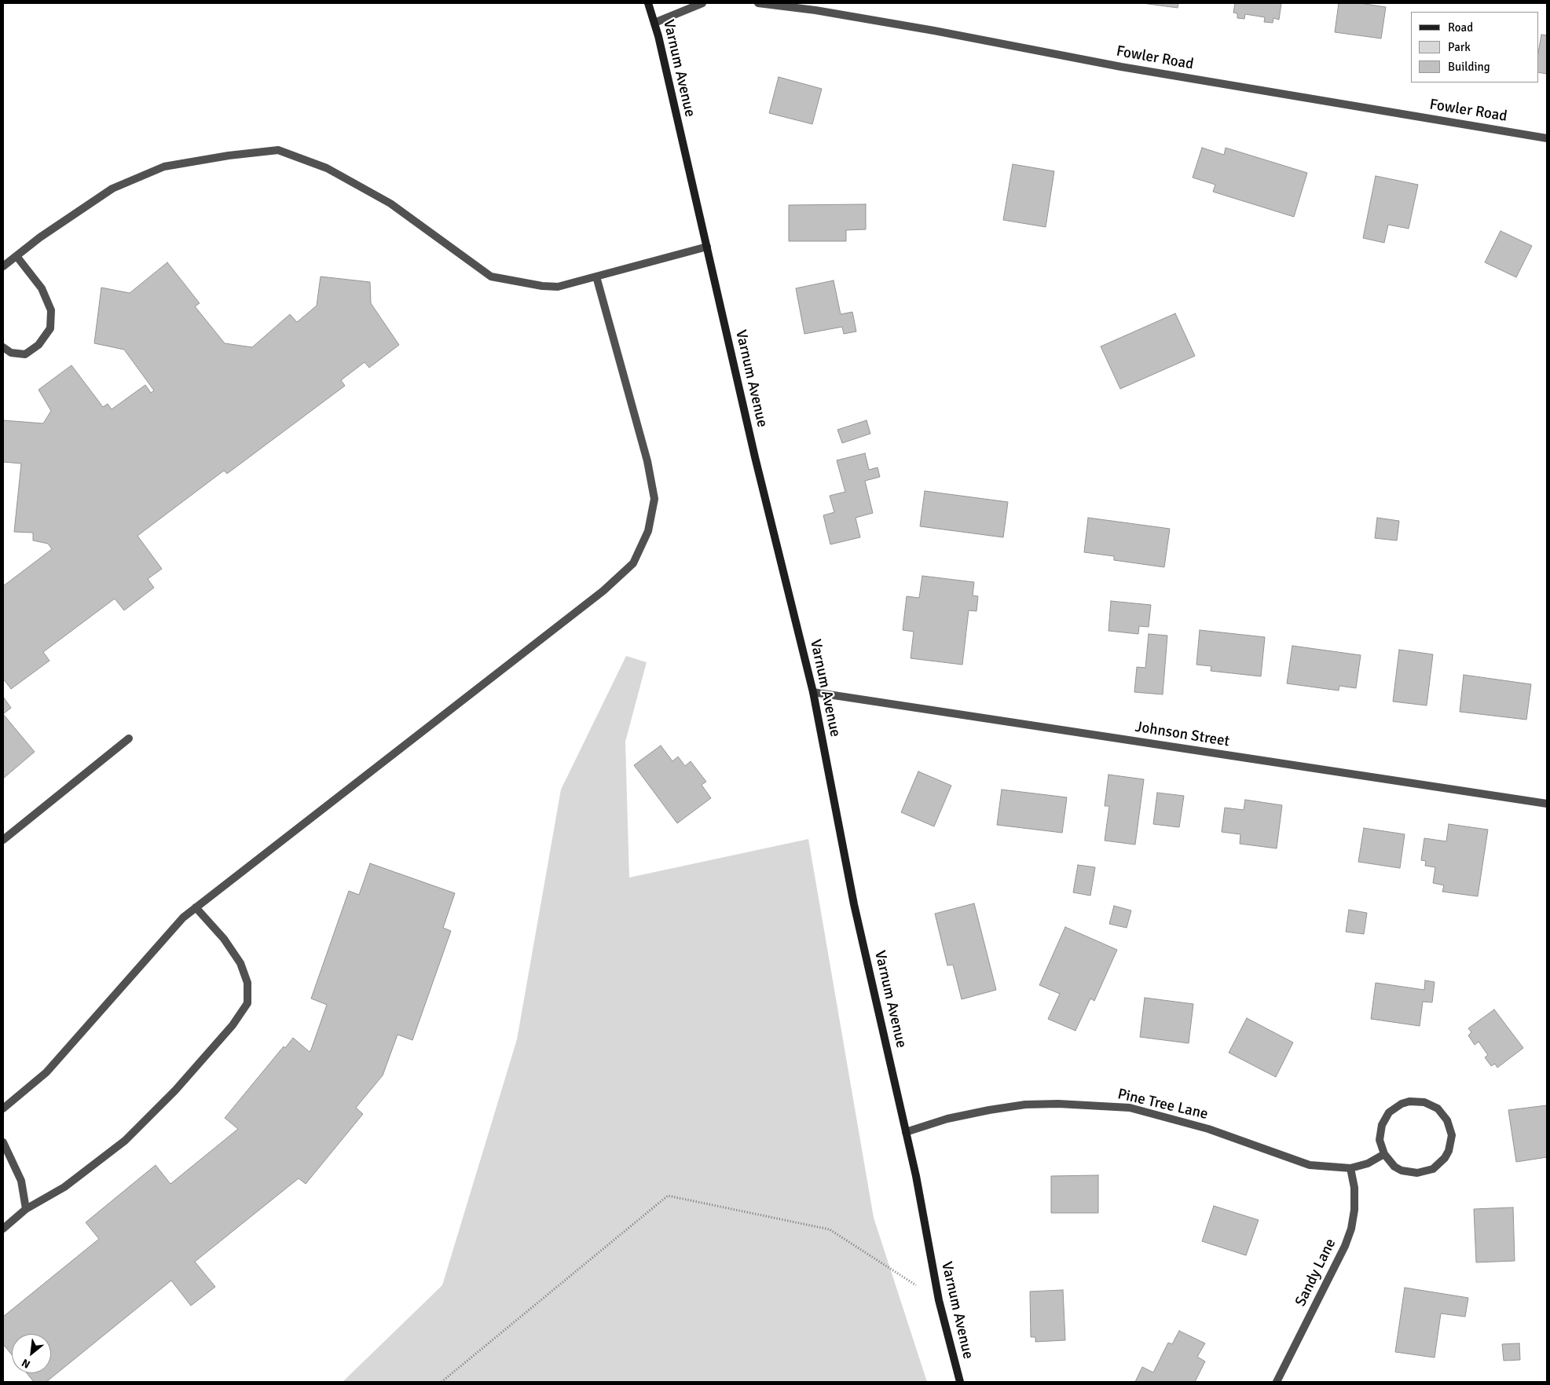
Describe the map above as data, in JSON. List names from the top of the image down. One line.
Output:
{"streets":{"main road":["Varnum Avenue"],"street":["Fowler Road","Johnson Street","Pine Tree Lane","Sandy Lane"]},"crossings":[["Varnum Avenue","Johnson Street"],["Varnum Avenue","Pine Tree Lane"],["Pine Tree Lane","Sandy Lane"]],"legend":["Road","Park","Building"],"north":"bottom left"}
